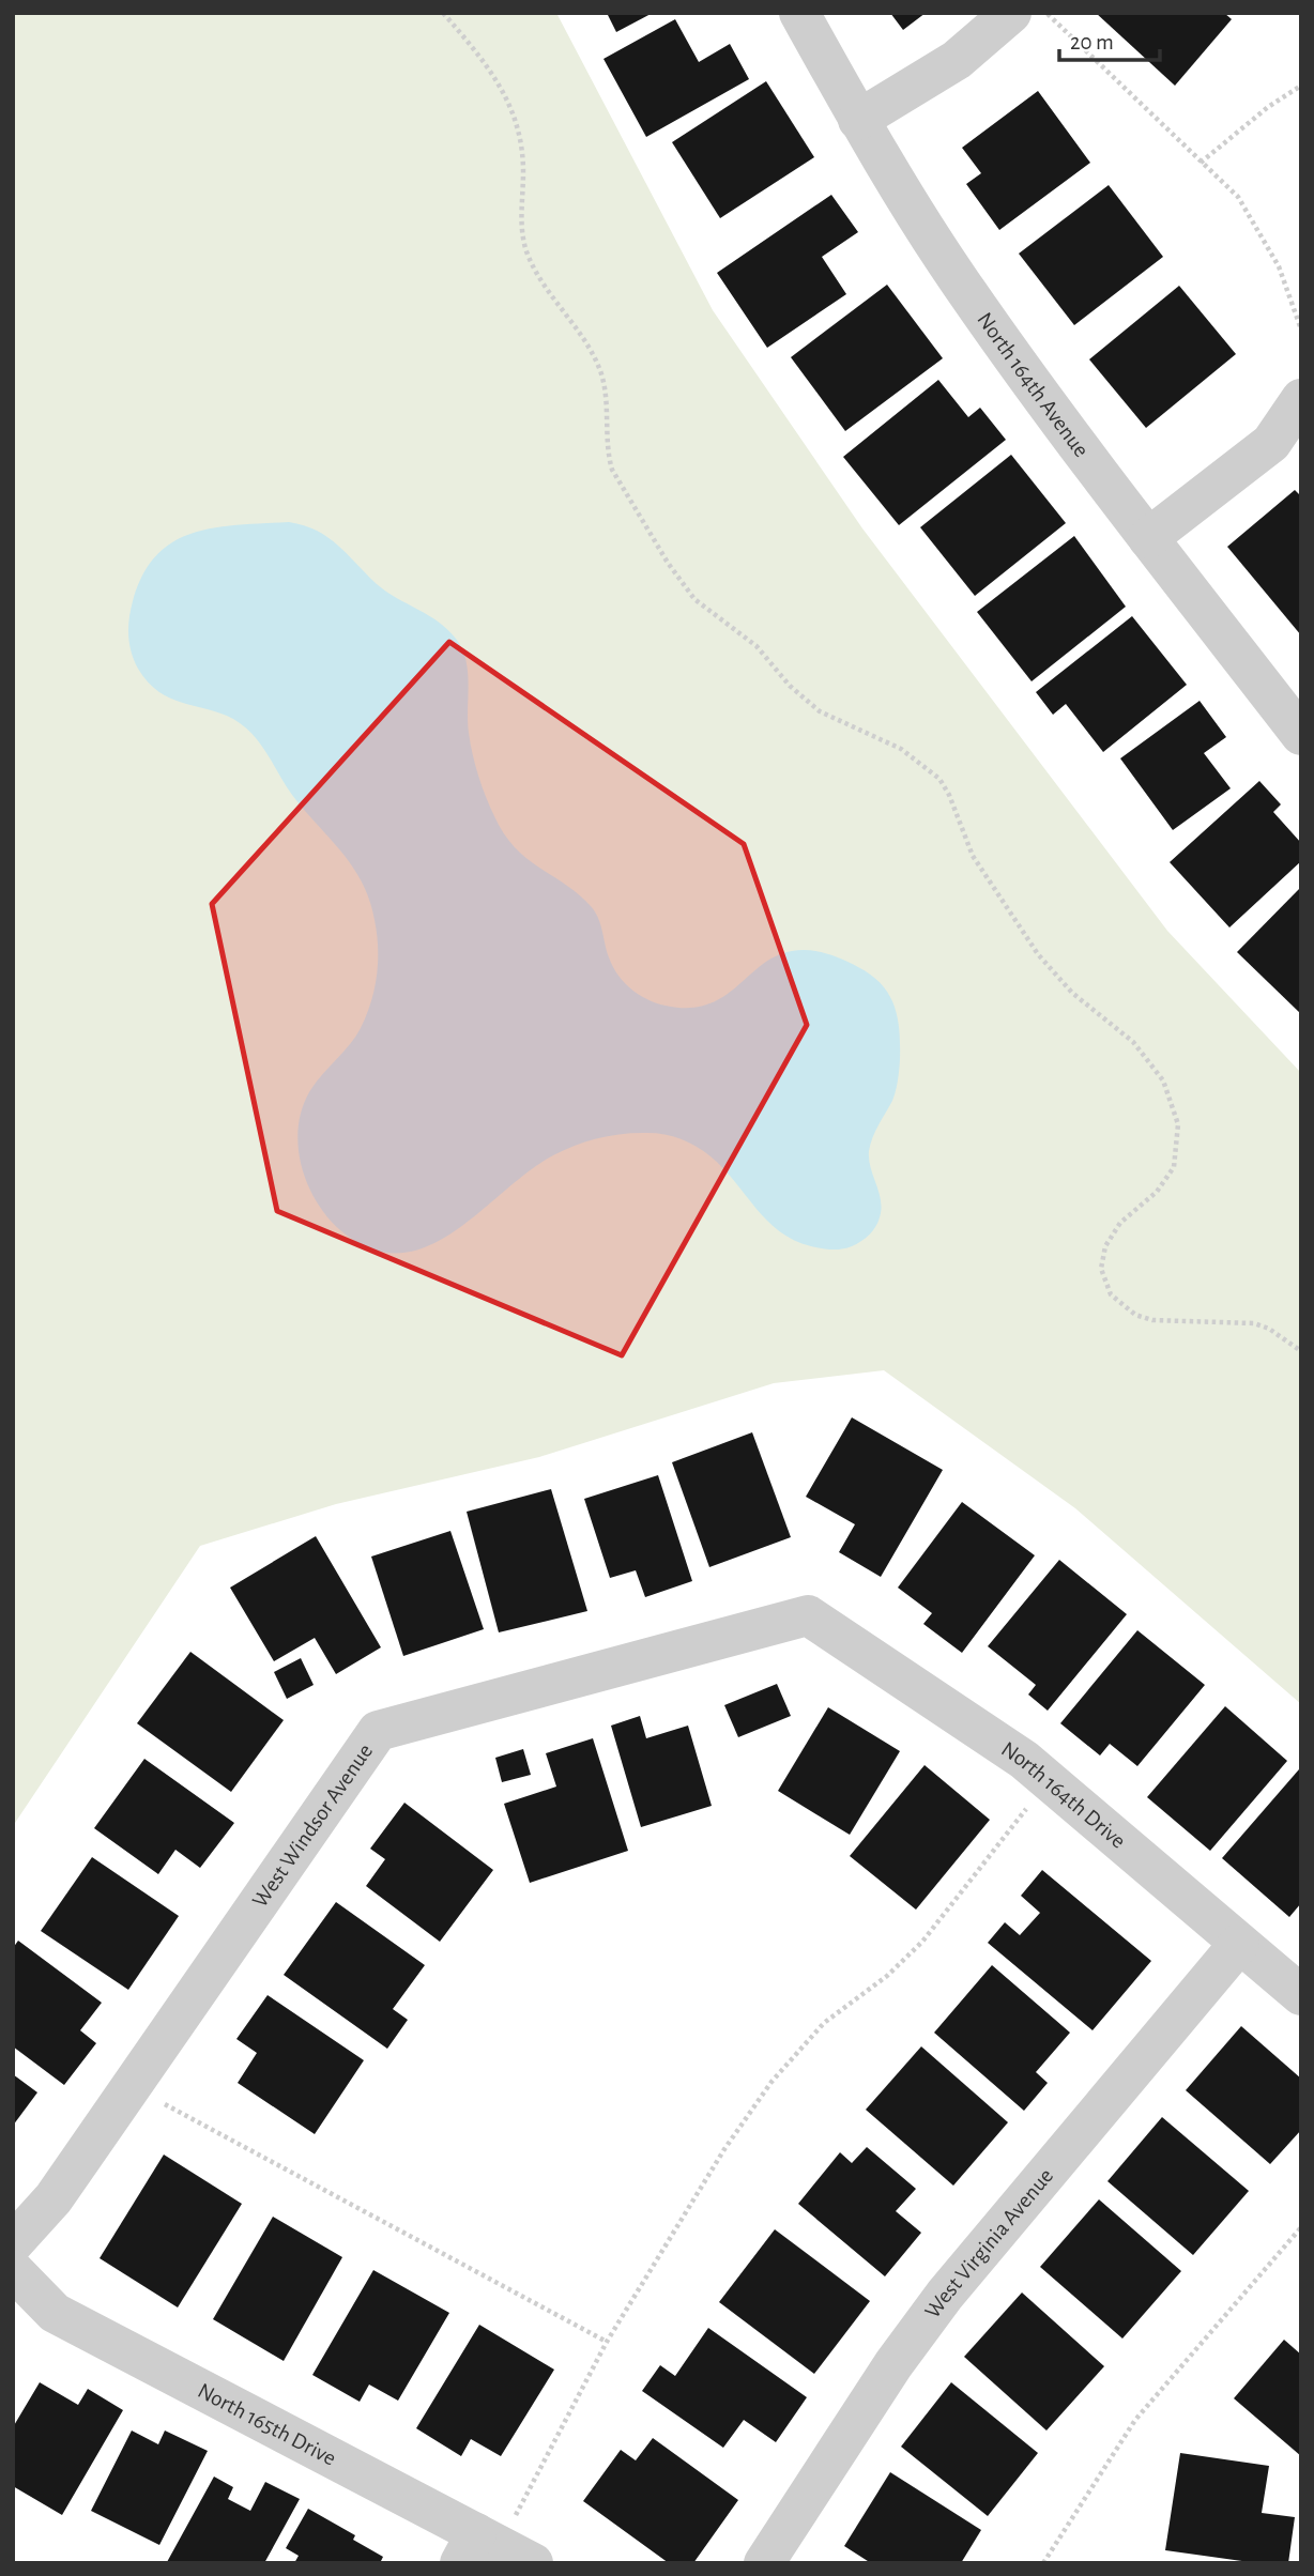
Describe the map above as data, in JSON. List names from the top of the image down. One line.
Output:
{"streets":{"street":["North 164th Avenue","North 164th Drive","West Windsor Avenue","West Virginia Avenue","North 165th Drive"]},"crossings":[["North 164th Drive","West Windsor Avenue"],["North 164th Drive","West Virginia Avenue"]],"scale_bar":"20 m"}
